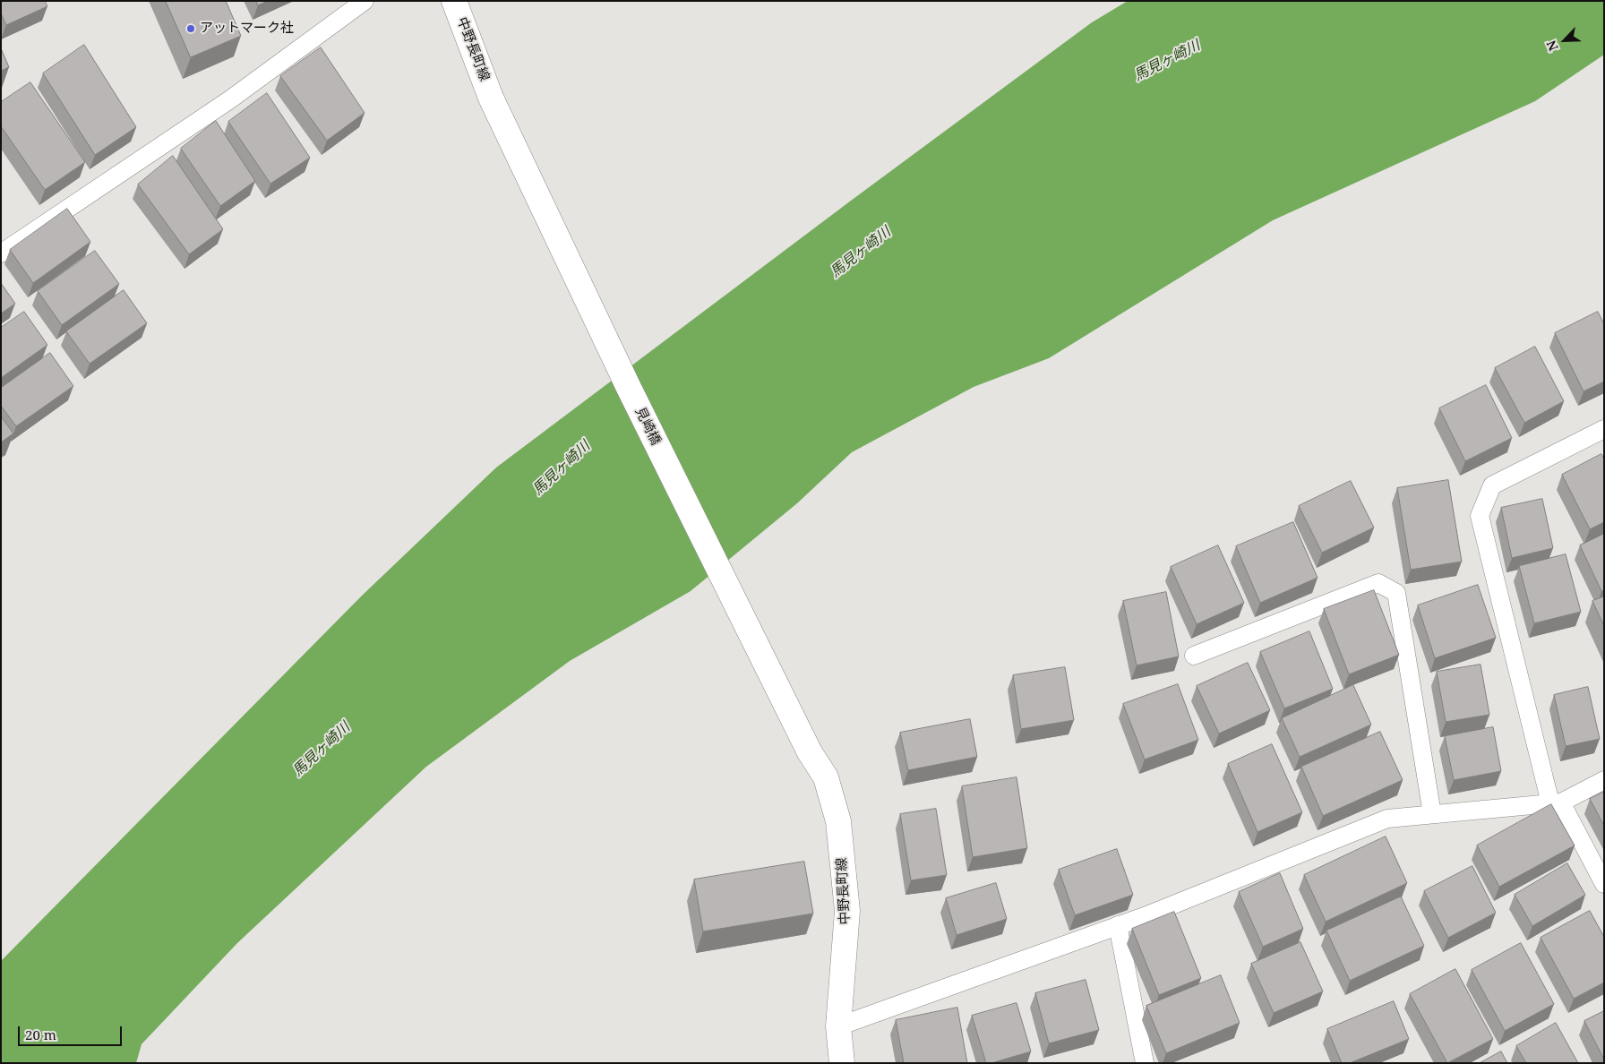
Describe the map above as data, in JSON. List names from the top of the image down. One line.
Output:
{"streets":{"main road":["中野長町線","見崎橋"]},"crossings":[["中野長町線","見崎橋"]],"water":["馬見ヶ崎川"],"places":["アットマーク社"],"scale_bar":"20 m","north":"bottom left"}
